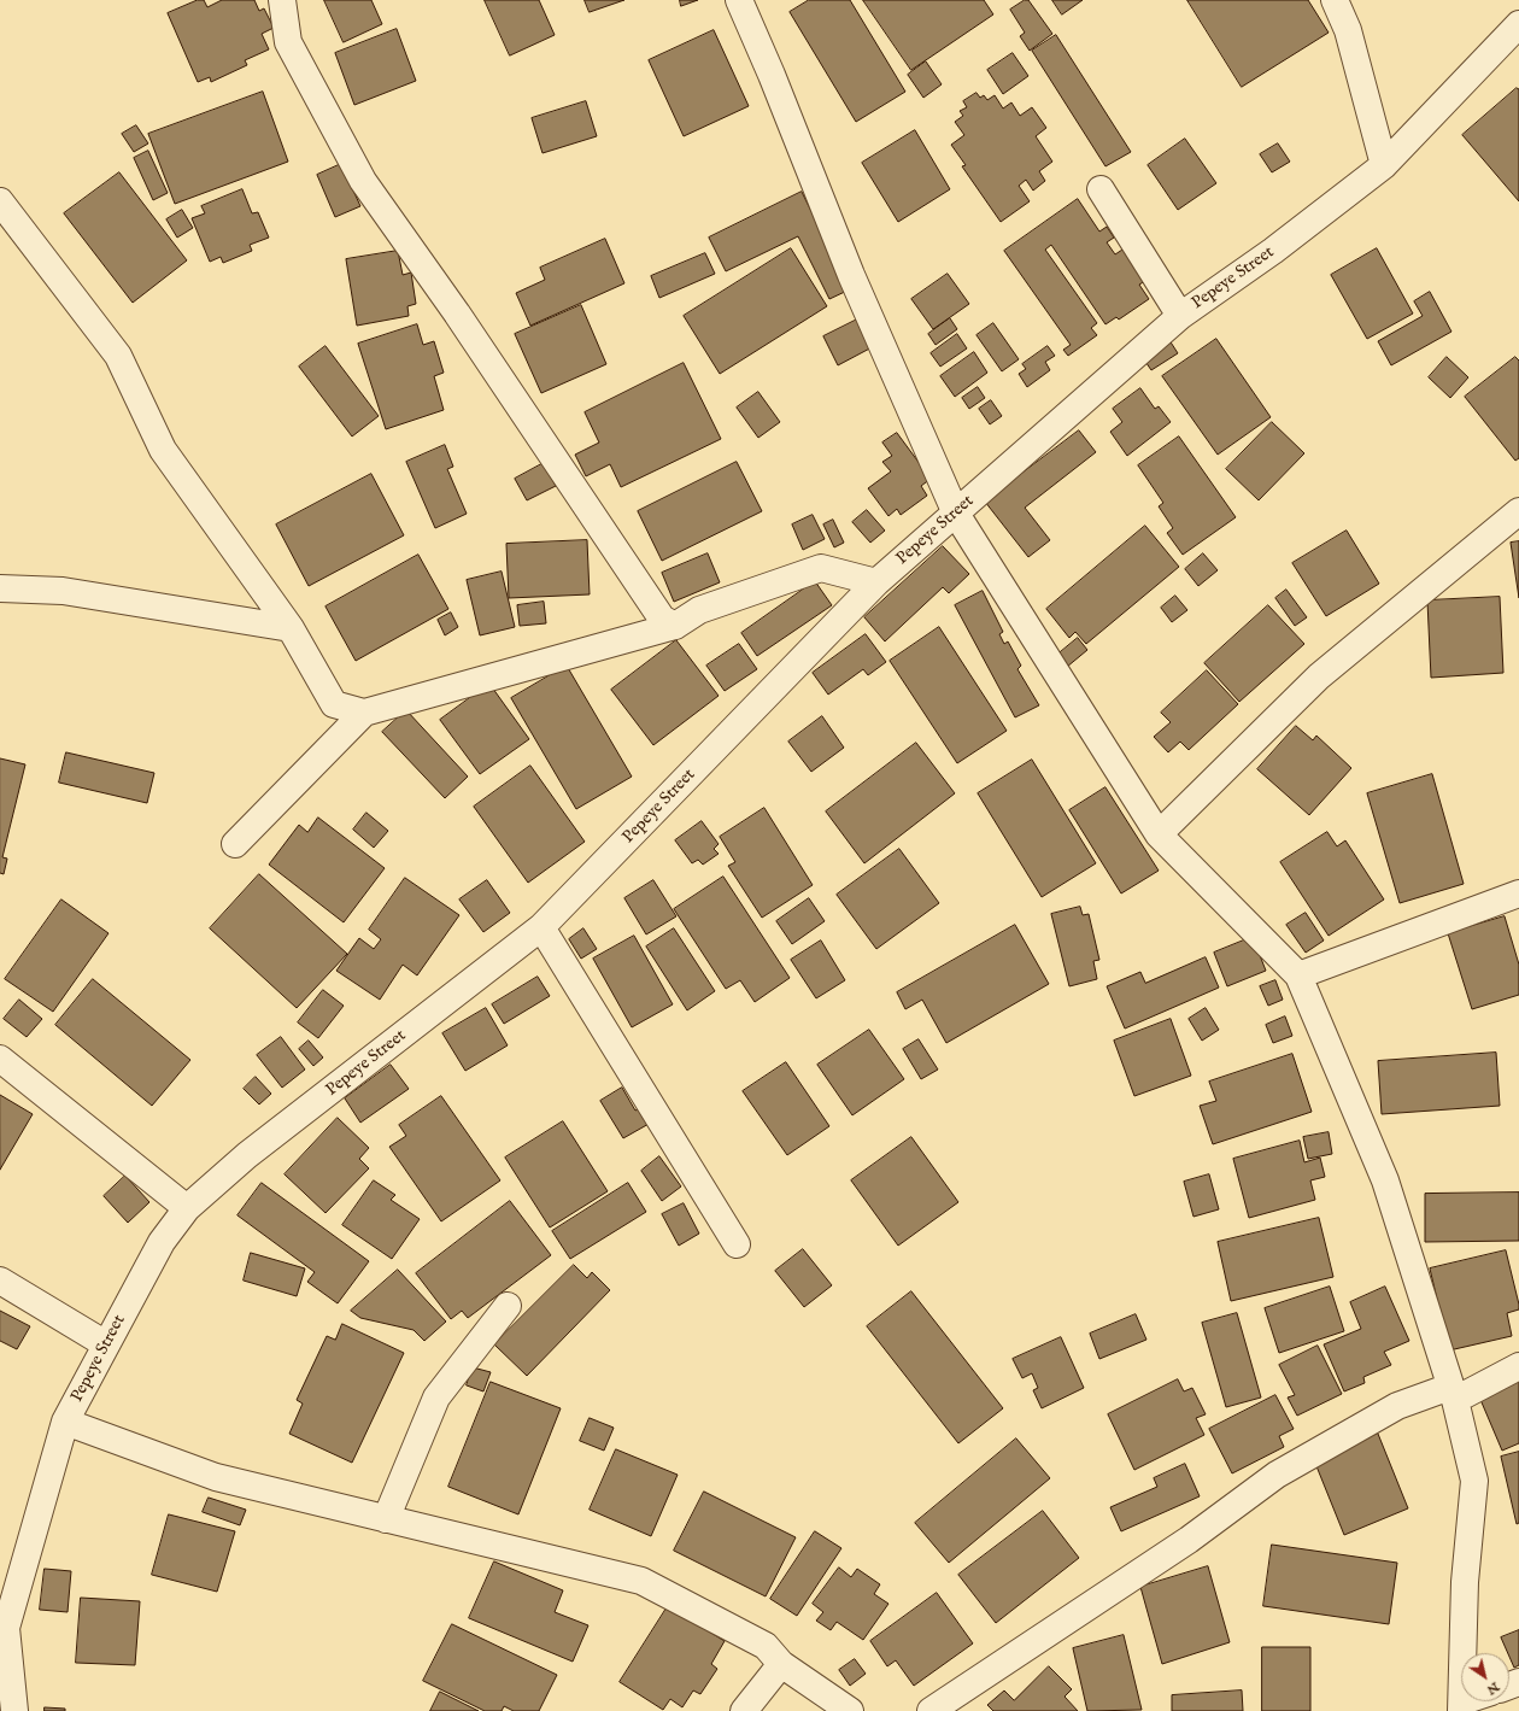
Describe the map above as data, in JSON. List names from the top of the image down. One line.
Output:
{"streets":{"street":["Pepeye Street"]},"north":"bottom right"}
